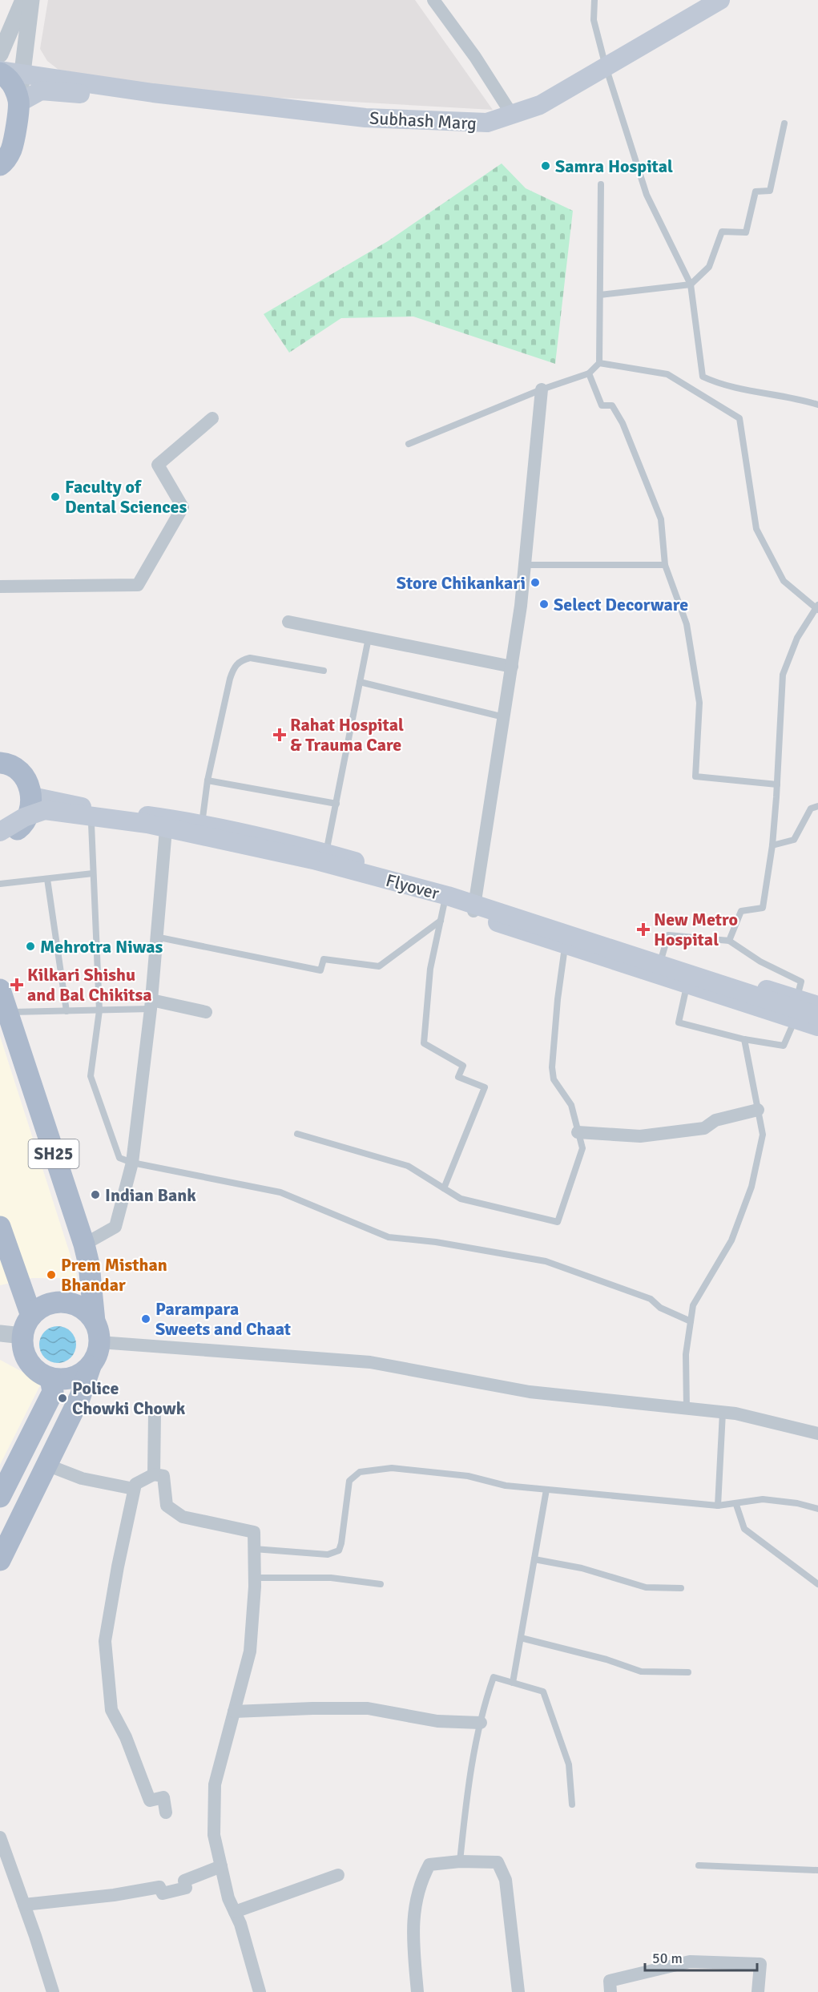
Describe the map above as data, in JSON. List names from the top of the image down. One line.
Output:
{"streets":{"main road":["Subhash Marg","Flyover","SH25"]},"places":{"other":["Samra Hospital","Faculty of Dental Sciences","Store Chikankari","Select Decorware","Mehrotra Niwas","Indian Bank","Prem Misthan Bhandar","Parampara Sweets and Chaat","Police Chowki Chowk"],"health":["Rahat Hospital & Trauma Care","New Metro Hospital","Kilkari Shishu and Bal Chikitsa"]},"scale_bar":"50 m"}
